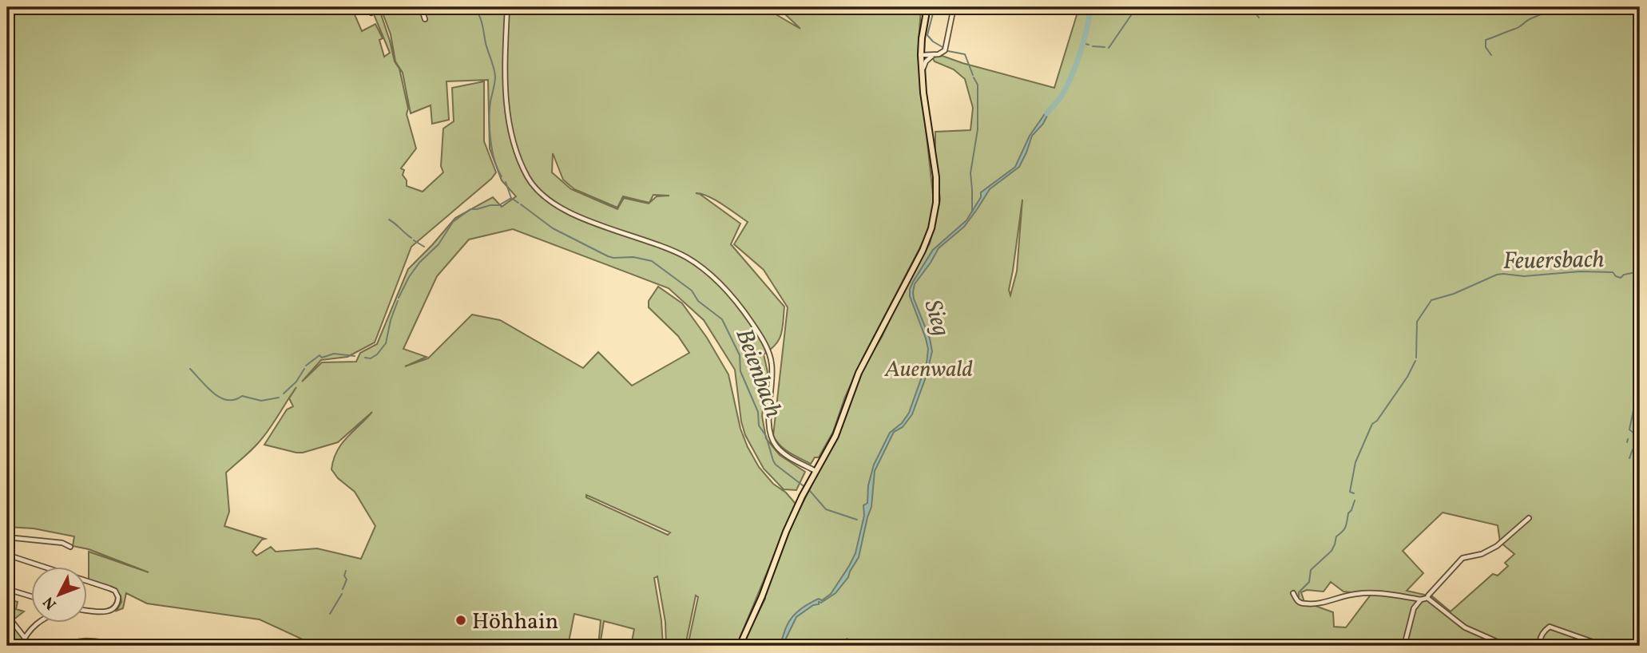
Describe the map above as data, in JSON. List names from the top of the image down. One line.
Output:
{"water":["Feuersbach","Sieg","Beienbach"],"parks":["Auenwald"],"places":["Höhhain"],"north":"bottom left"}
